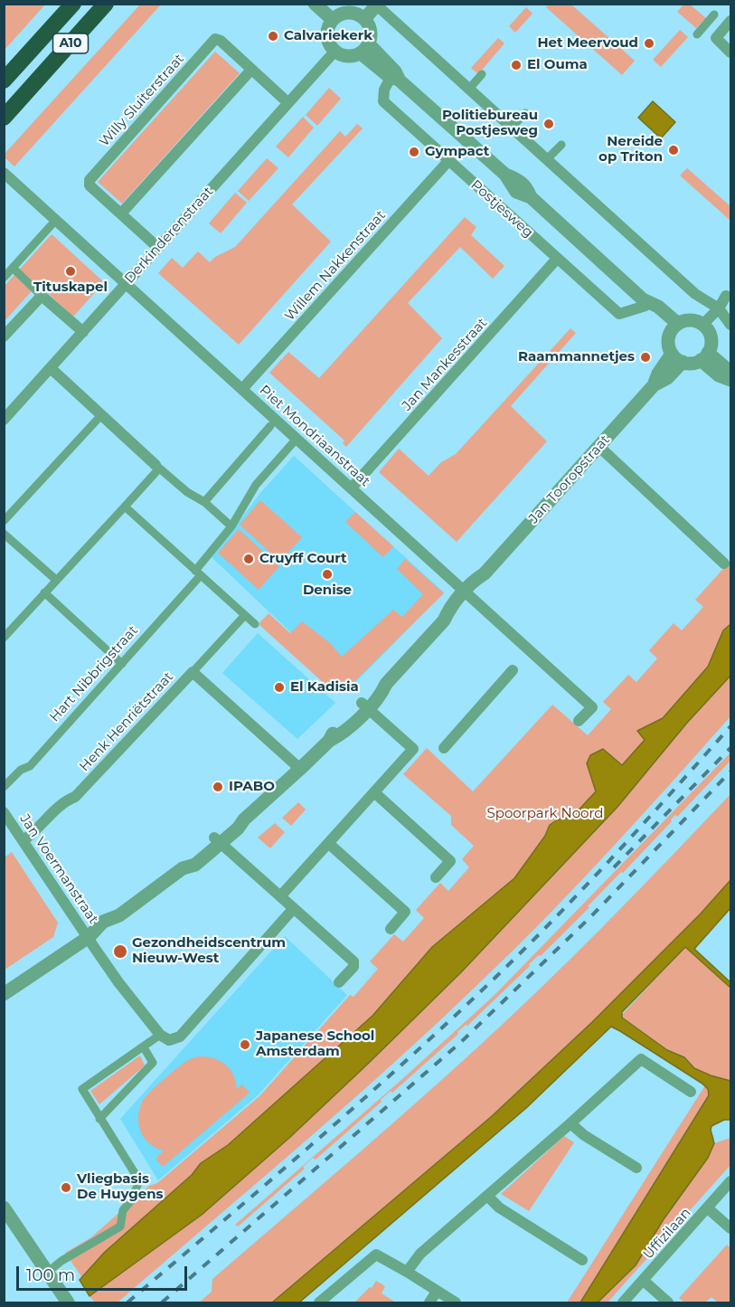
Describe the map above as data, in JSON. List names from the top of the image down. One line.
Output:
{"streets":{"highway":["A10"],"street":["Willy Sluiterstraat","Postjesweg","Derkinderenstraat","Willem Nakkenstraat","Jan Mankesstraat","Piet Mondriaanstraat","Jan Tooropstraat","Hart Nibbrigstraat","Henk Henriëtstraat","Jan Voermanstraat","Uffizilaan"]},"crossings":[["Willy Sluiterstraat","Derkinderenstraat"],["Postjesweg","Derkinderenstraat"],["Postjesweg","Willem Nakkenstraat"],["Postjesweg","Jan Mankesstraat"],["Postjesweg","Jan Tooropstraat"],["Derkinderenstraat","Piet Mondriaanstraat"],["Willem Nakkenstraat","Piet Mondriaanstraat"],["Jan Mankesstraat","Piet Mondriaanstraat"],["Piet Mondriaanstraat","Jan Tooropstraat"],["Piet Mondriaanstraat","Hart Nibbrigstraat"],["Jan Tooropstraat","Jan Voermanstraat"],["Henk Henriëtstraat","Jan Voermanstraat"]],"parks":["Spoorpark Noord"],"places":["Calvariekerk","Het Meervoud","El Ouma","Politiebureau Postjesweg","Nereide op Triton","Gympact","Tituskapel","Raammannetjes","Cruyff Court","Denise","El Kadisia","IPABO","Gezondheidscentrum Nieuw-West","Japanese School Amsterdam","Vliegbasis De Huygens"],"scale_bar":"100 m"}
